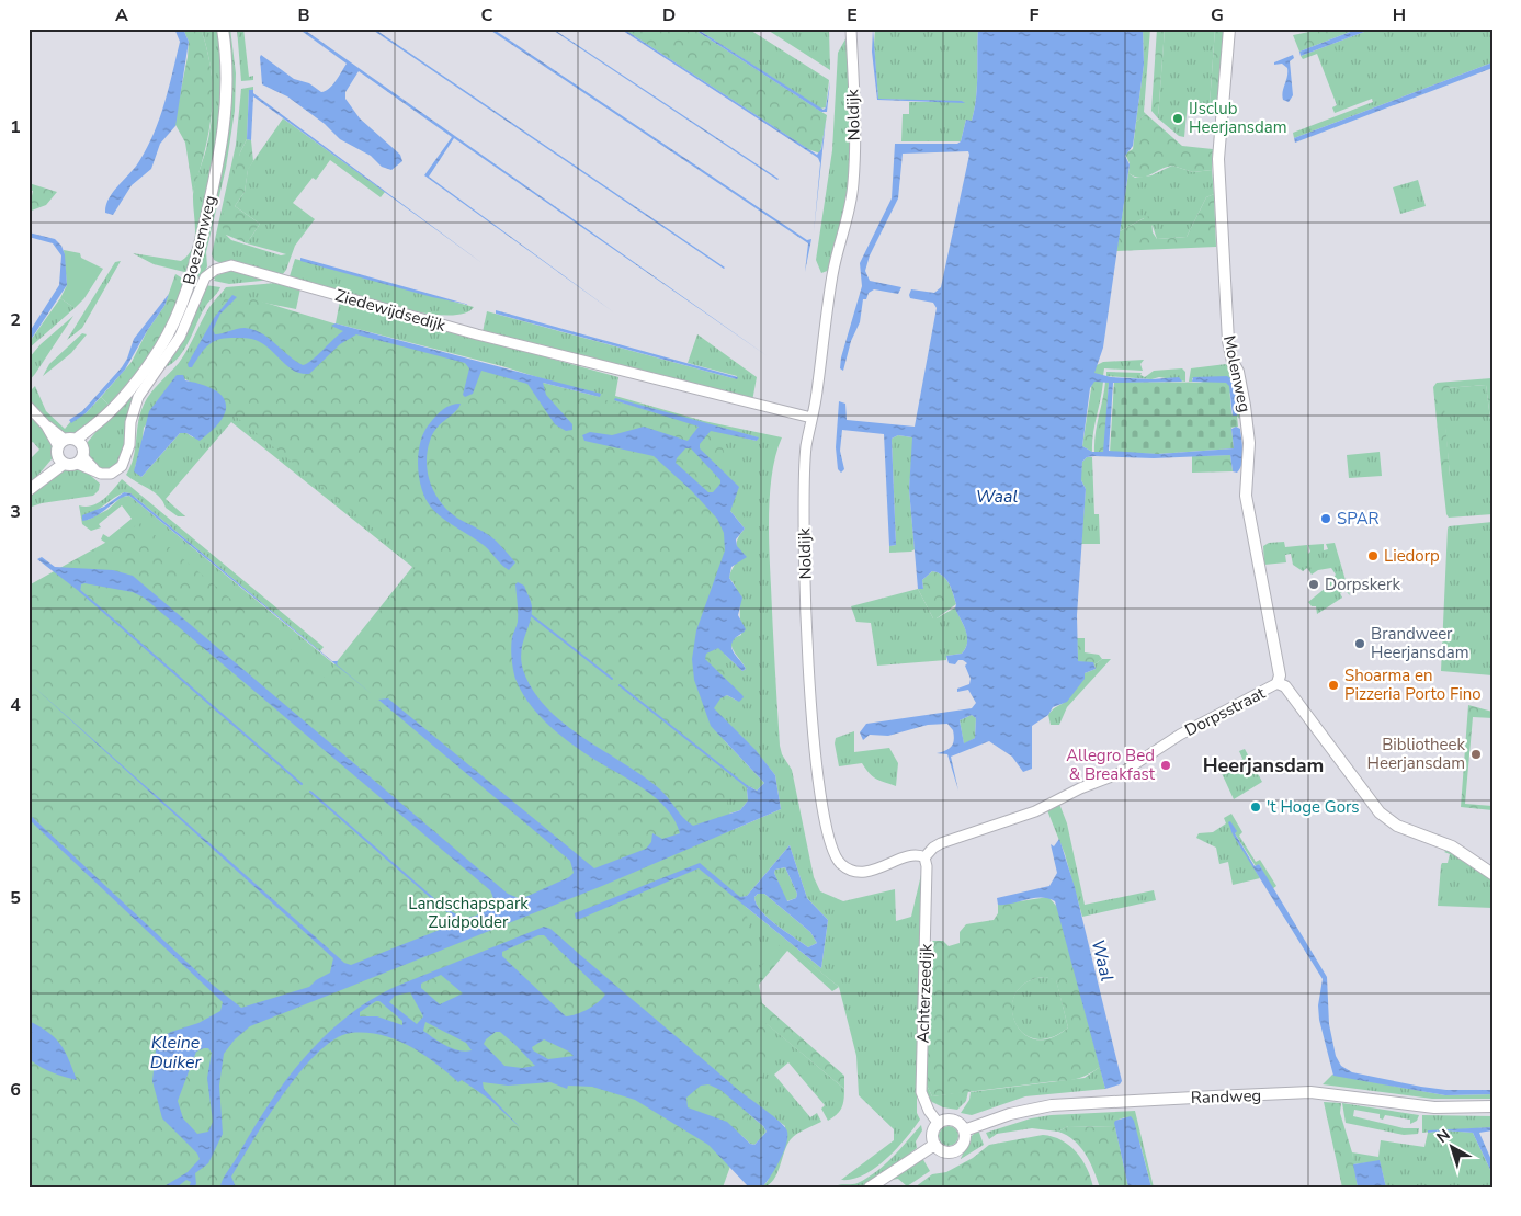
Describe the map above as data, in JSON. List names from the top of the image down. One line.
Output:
{"streets":{"main road":["Boezemweg","Molenweg","Dorpsstraat","Randweg"],"street":["Noldijk","Ziedewijdsedijk","Achterzeedijk"]},"crossings":[["Noldijk","Ziedewijdsedijk"],["Noldijk","Dorpsstraat"],["Noldijk","Achterzeedijk"],["Boezemweg","Ziedewijdsedijk"],["Molenweg","Dorpsstraat"],["Achterzeedijk","Randweg"]],"districts":["Heerjansdam"],"water":["Waal","Kleine Duiker"],"parks":["Landschapspark Zuidpolder"],"places":["IJsclub Heerjansdam","SPAR","Liedorp","Dorpskerk","Brandweer Heerjansdam","Shoarma en Pizzeria Porto Fino","Bibliotheek Heerjansdam","Allegro Bed & Breakfast","'t Hoge Gors"],"north":"top left","grid":{"columns":["A","B","C","D","E","F","G","H"],"rows":["1","2","3","4","5","6"]}}
